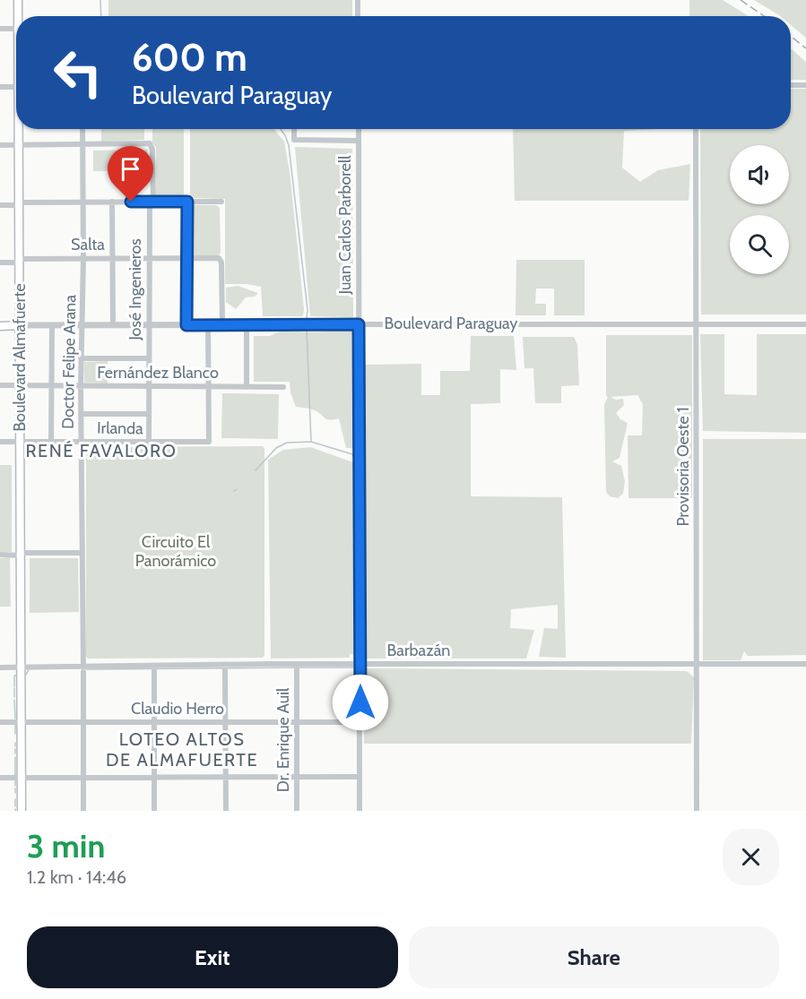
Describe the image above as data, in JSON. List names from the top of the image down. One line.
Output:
{"streets":{"main road":["Boulevard Paraguay","Boulevard Almafuerte"],"street":["Juan Carlos Parborell","Salta","José Ingenieros","Doctor Felipe Arana","Fernández Blanco","Irlanda","Provisoria Oeste 1","Barbazán","Claudio Herro","Dr. Enrique Auil"]},"crossings":[["Juan Carlos Parborell","Boulevard Paraguay"],["Juan Carlos Parborell","Barbazán"],["Salta","José Ingenieros"],["Salta","Boulevard Paraguay"],["Salta","Boulevard Almafuerte"],["Salta","Doctor Felipe Arana"],["José Ingenieros","Boulevard Paraguay"],["José Ingenieros","Doctor Felipe Arana"],["José Ingenieros","Fernández Blanco"],["José Ingenieros","Irlanda"],["Boulevard Paraguay","Boulevard Almafuerte"],["Boulevard Paraguay","Doctor Felipe Arana"],["Boulevard Paraguay","Provisoria Oeste 1"],["Boulevard Almafuerte","Fernández Blanco"],["Boulevard Almafuerte","Irlanda"],["Boulevard Almafuerte","Barbazán"],["Boulevard Almafuerte","Claudio Herro"],["Doctor Felipe Arana","Fernández Blanco"],["Doctor Felipe Arana","Irlanda"],["Doctor Felipe Arana","Barbazán"],["Doctor Felipe Arana","Claudio Herro"],["Fernández Blanco","Irlanda"],["Provisoria Oeste 1","Barbazán"],["Claudio Herro","Dr. Enrique Auil"]],"districts":["RENÉ FAVALORO","LOTEO ALTOS DE ALMAFUERTE"],"parks":["Circuito El Panorámico"],"page":{"turn":["600 m","Boulevard Paraguay"],"heading":["3 min","1.2 km · 14:46"],"buttons":["Exit","Share"]}}
